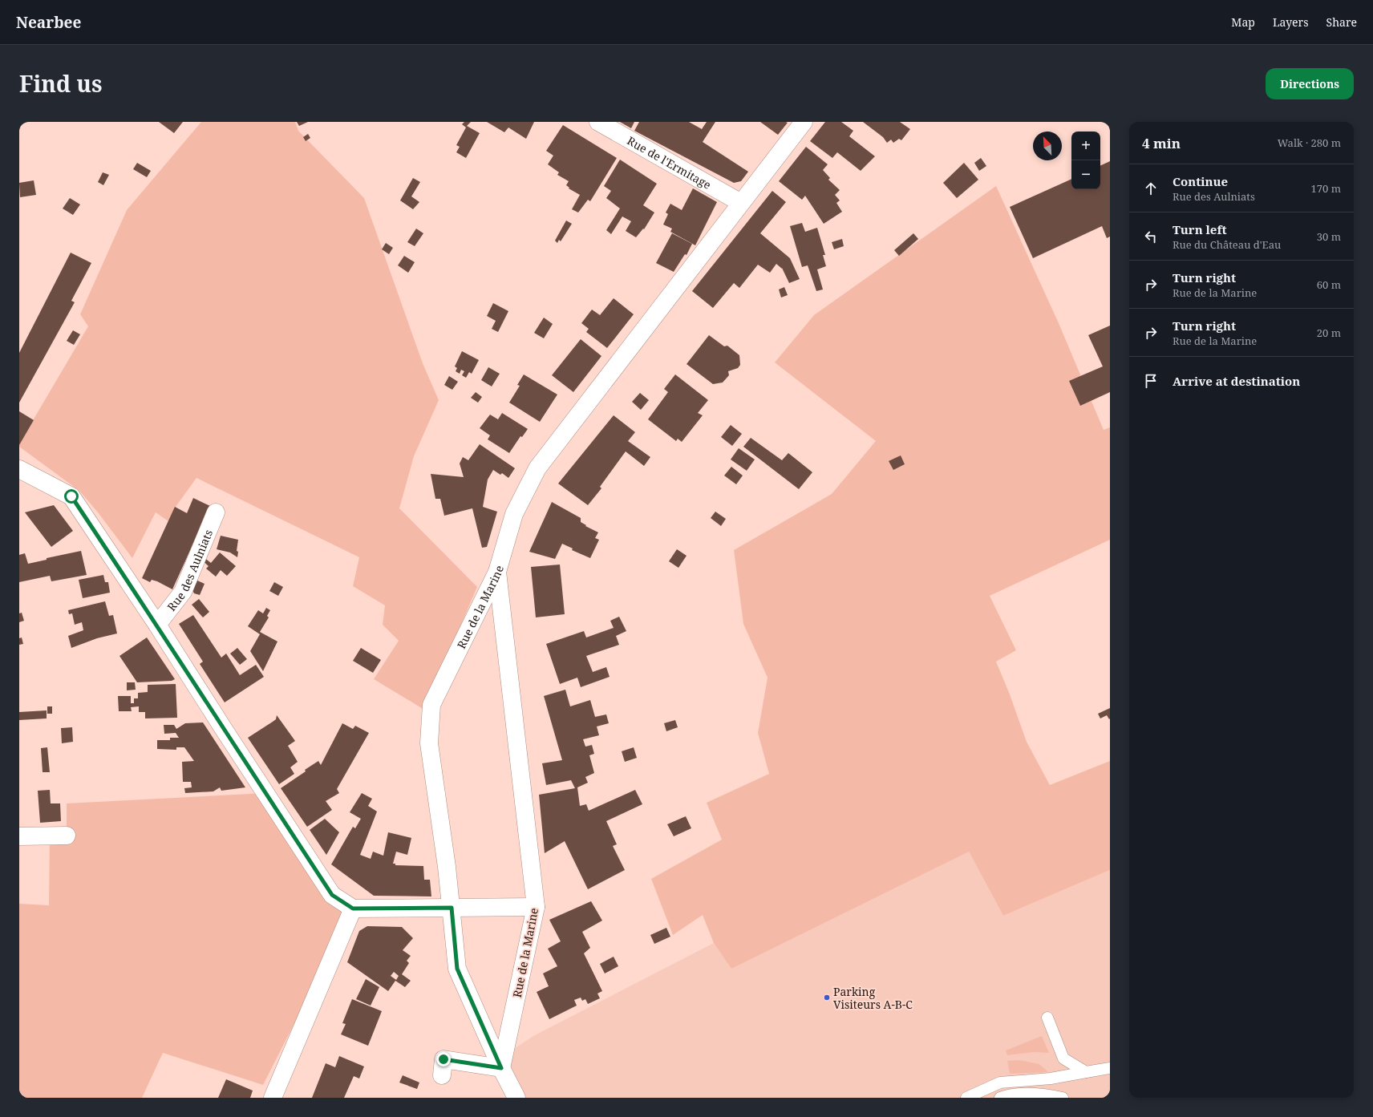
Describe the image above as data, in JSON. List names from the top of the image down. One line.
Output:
{"streets":{"street":["Rue de l'Ermitage","Rue des Aulniats","Rue de la Marine"]},"places":["Parking Visiteurs A-B-C"],"north":"top left","page":{"header":"Nearbee","nav":["Map","Layers","Share"],"title":"Find us","buttons":"Directions","heading":["4 min","Walk · 280 m"],"map_buttons":["+","−"],"list":[["Continue","Rue des Aulniats","170 m"],["Turn left","Rue du Château d'Eau","30 m"],["Turn right","Rue de la Marine","60 m"],["Turn right","Rue de la Marine","20 m"],"Arrive at destination"]}}
